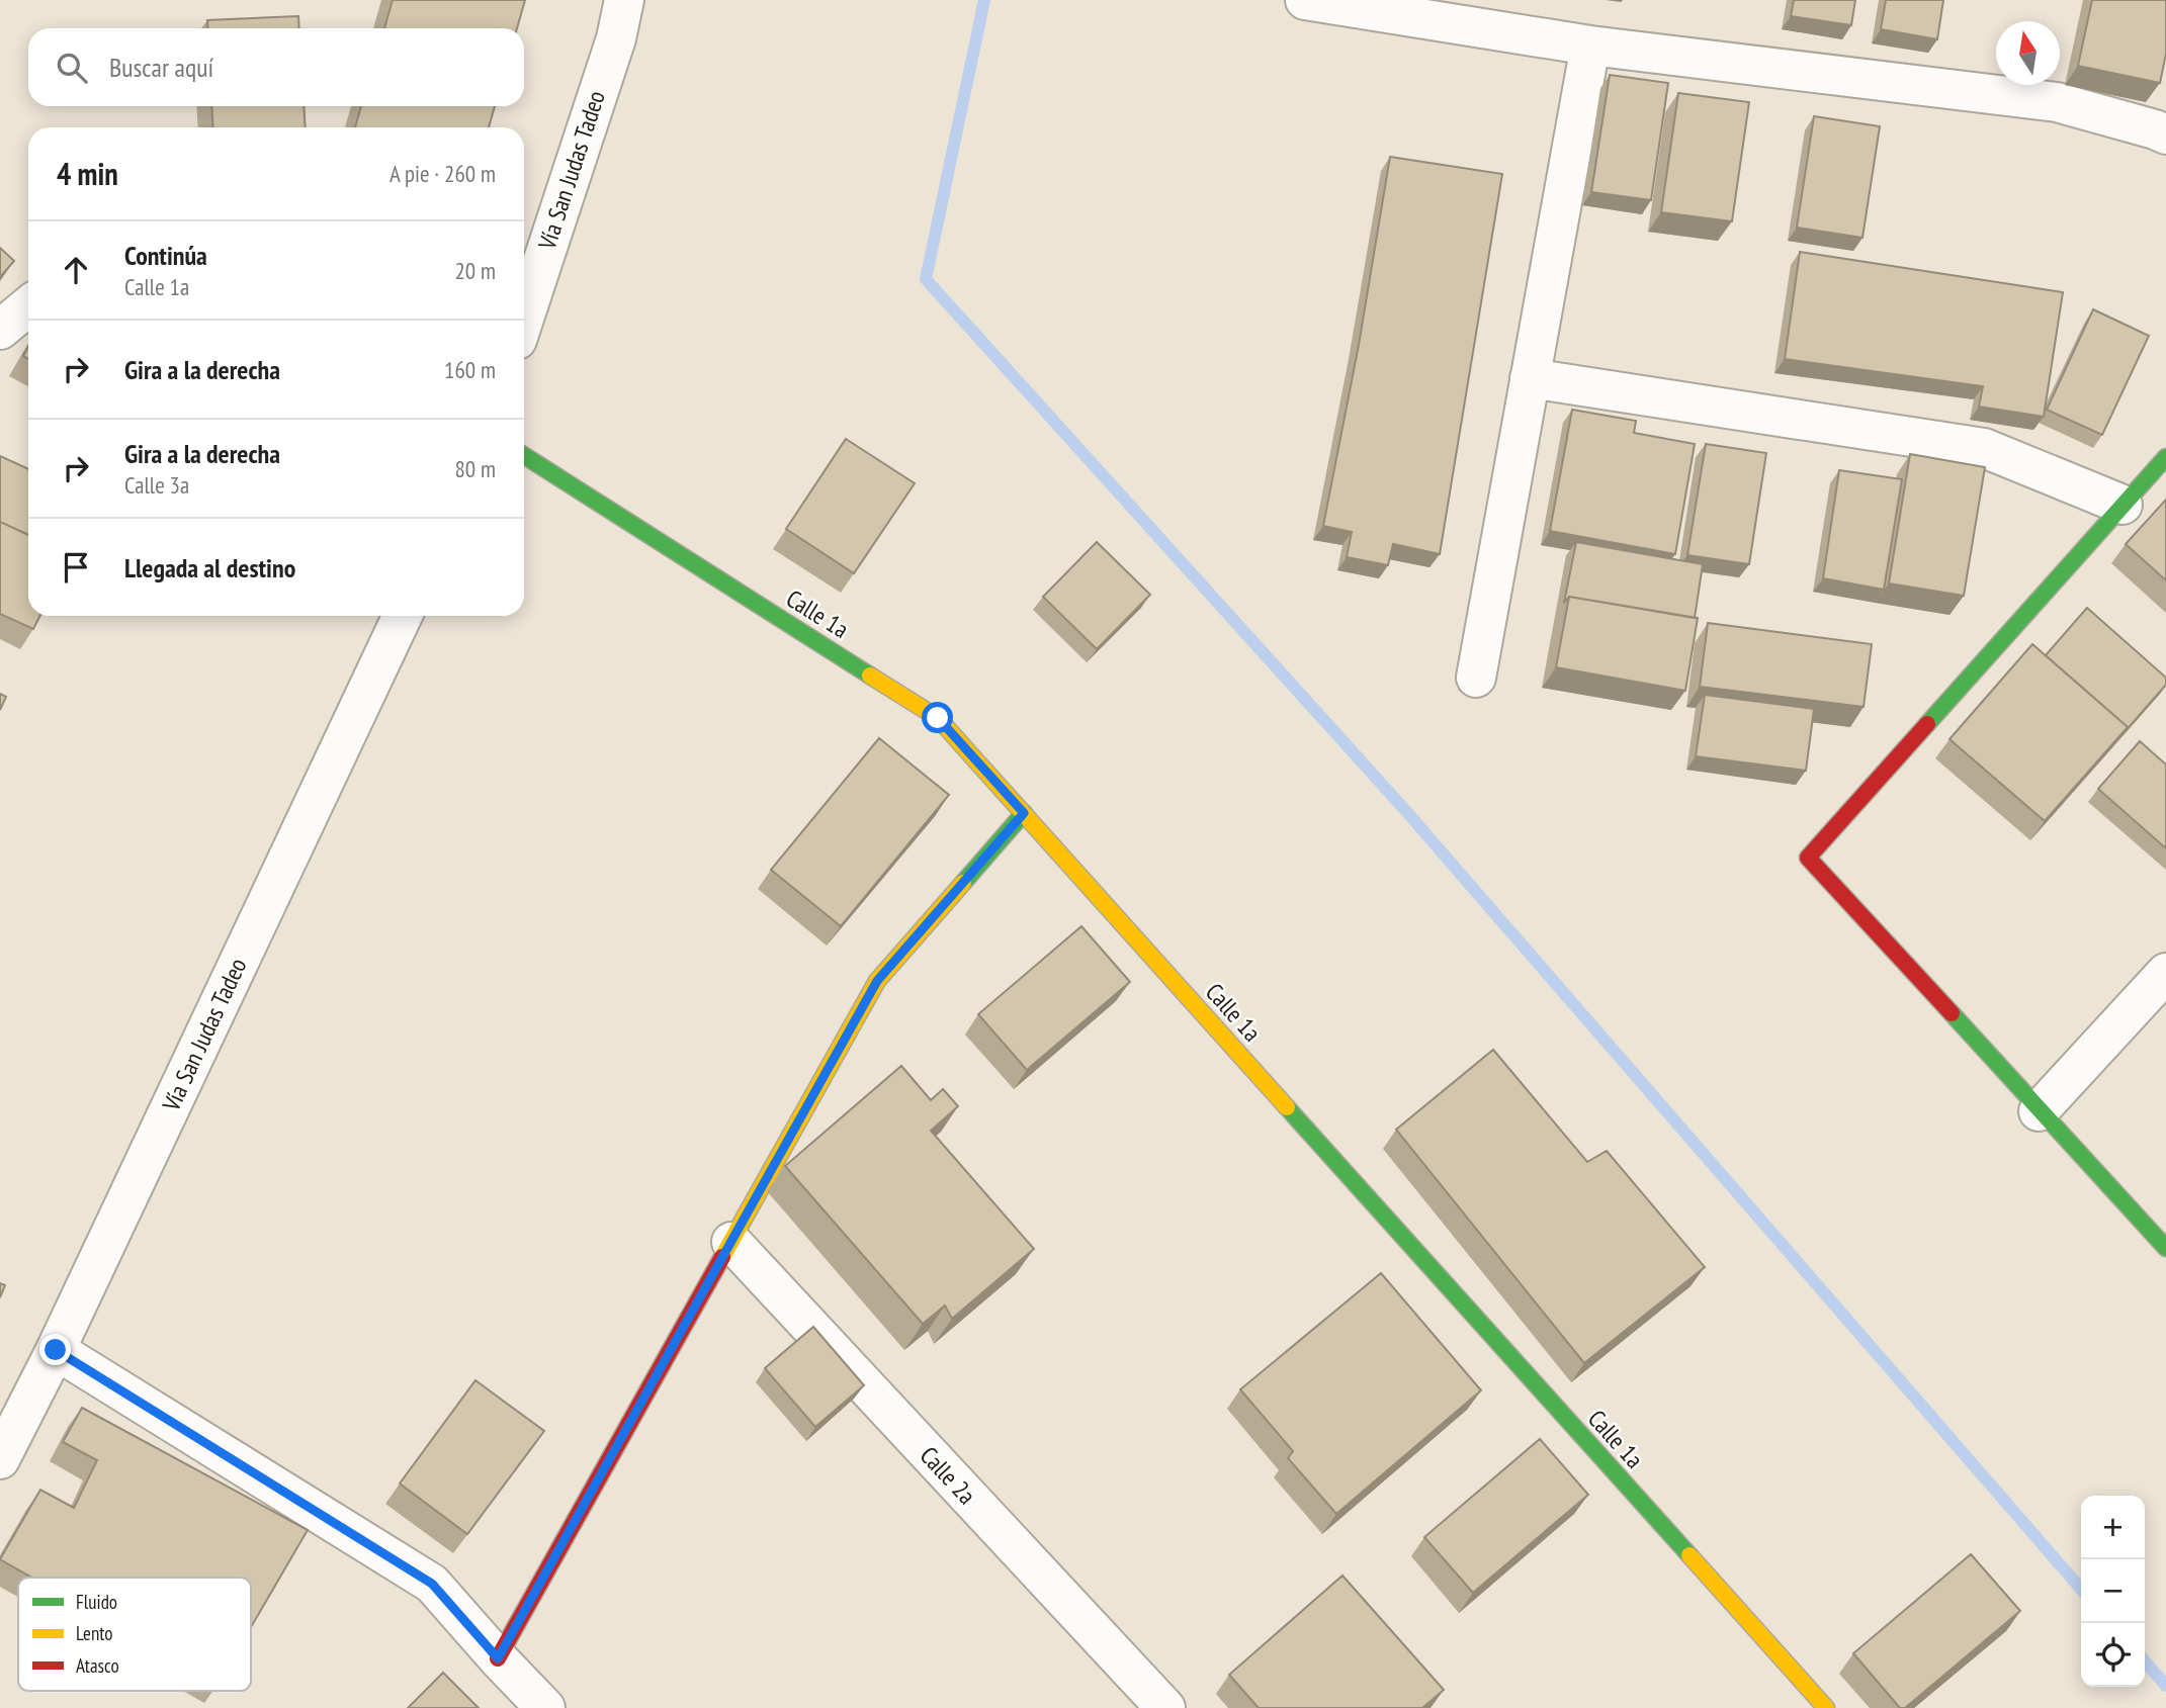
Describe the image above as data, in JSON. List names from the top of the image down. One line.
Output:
{"streets":{"street":["Vía San Judas Tadeo","Calle 1a","Calle 2a"]},"legend":["Fluido","Lento","Atasco"],"north":"top","page":{"search":"Buscar aquí","heading":["4 min","A pie · 260 m"],"list":[["Continúa","Calle 1a","20 m"],["Gira a la derecha","160 m"],["Gira a la derecha","Calle 3a","80 m"],"Llegada al destino"],"map_buttons":["+","−"]}}
